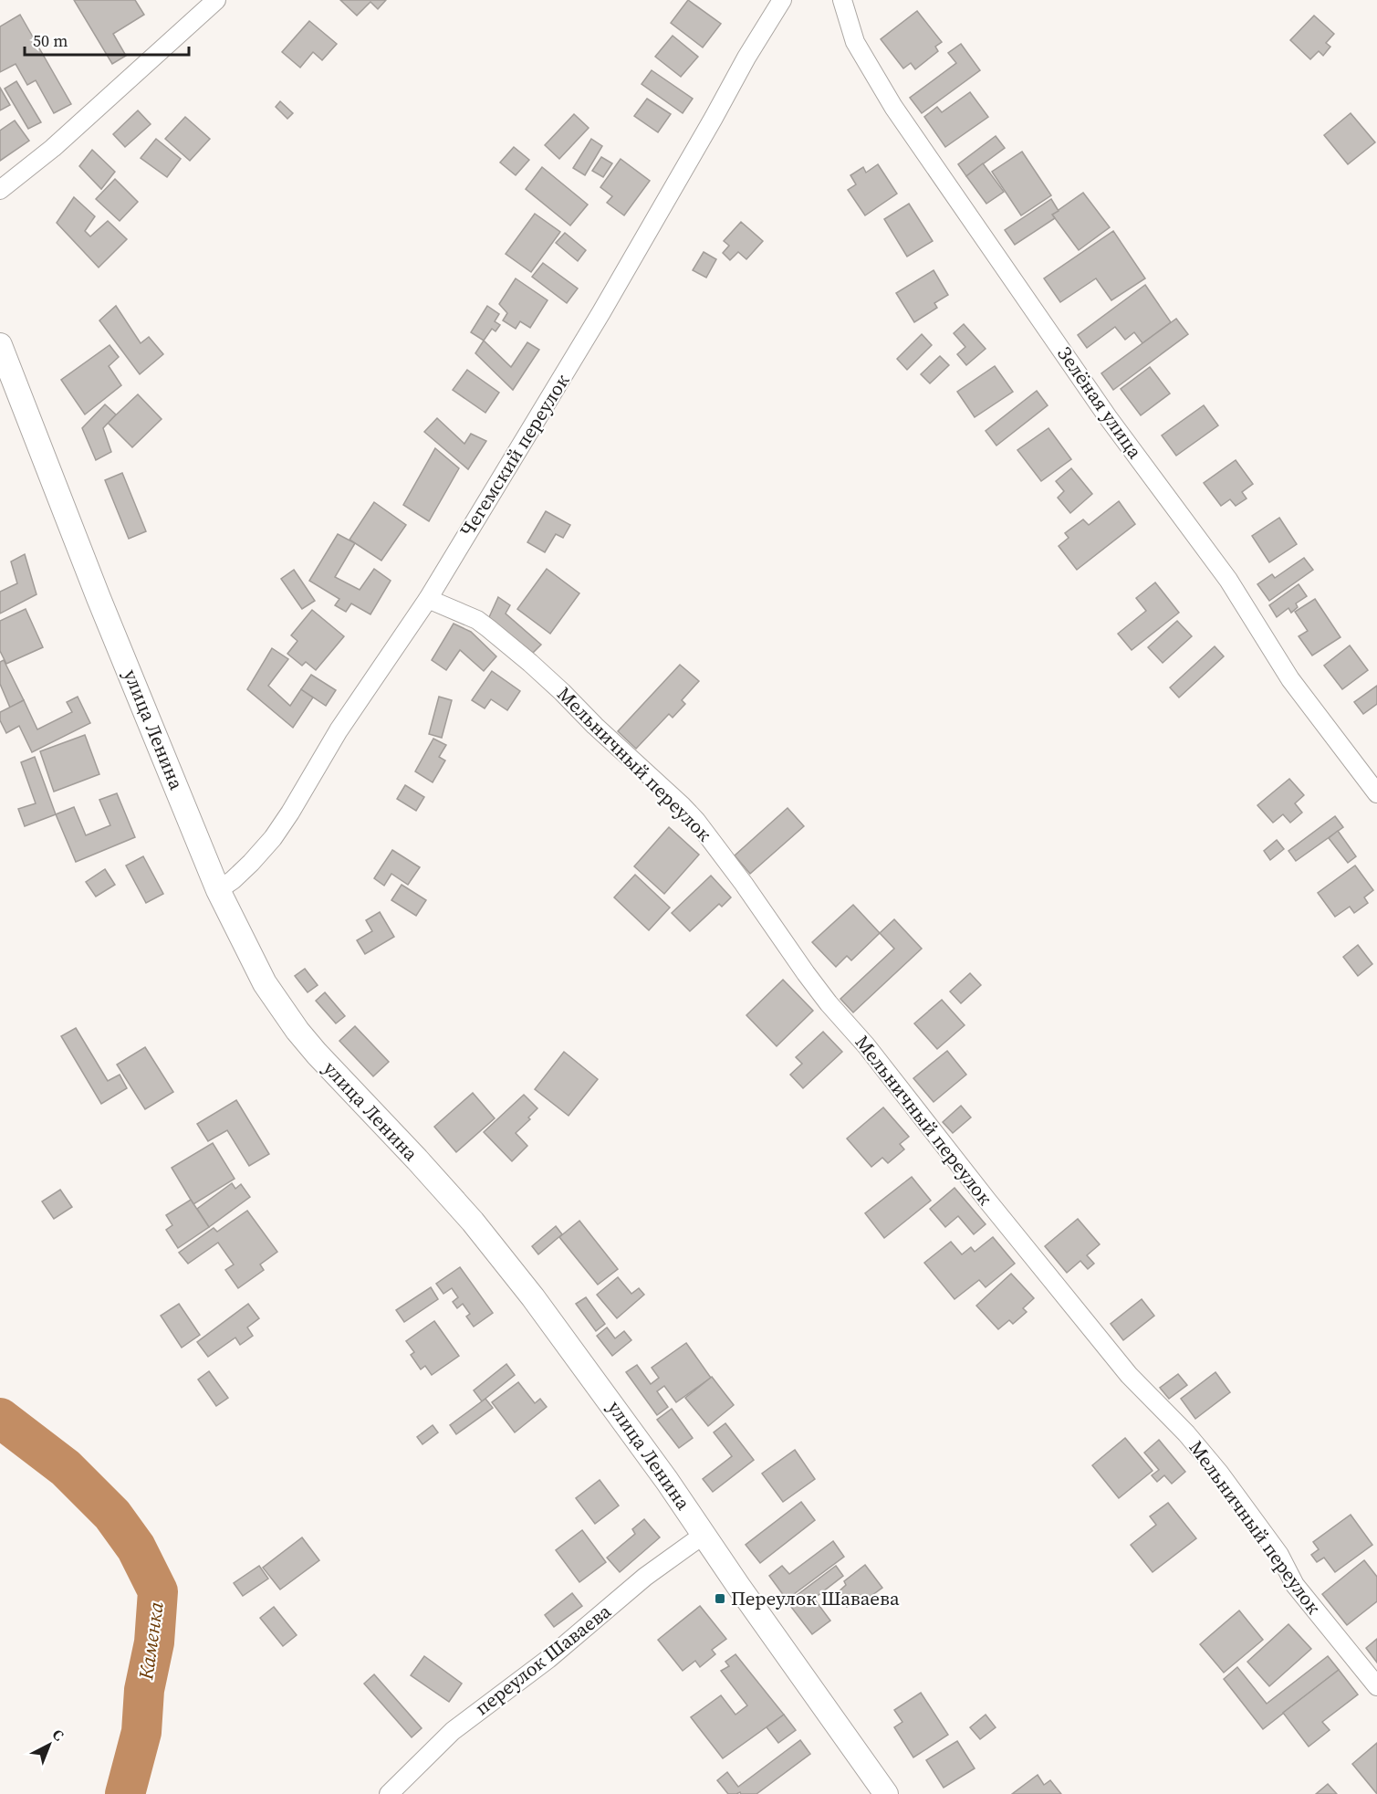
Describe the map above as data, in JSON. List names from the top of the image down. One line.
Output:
{"streets":{"street":["Зелёная улица","Чегемский переулок","улица Ленина","Мельничный переулок","переулок Шаваева"]},"crossings":[["Чегемский переулок","улица Ленина"],["Чегемский переулок","Мельничный переулок"],["улица Ленина","переулок Шаваева"]],"water":["Каменка"],"places":{"transit":["Переулок Шаваева"]},"scale_bar":"50 m","north":"top right"}
